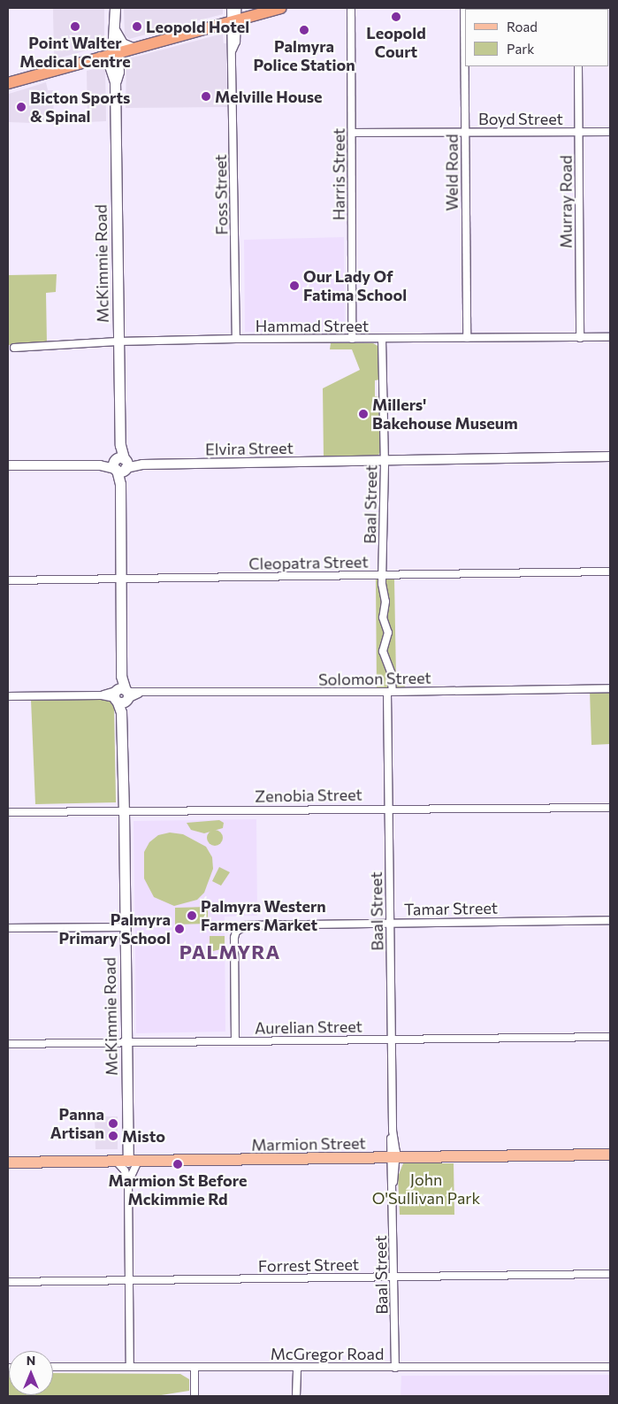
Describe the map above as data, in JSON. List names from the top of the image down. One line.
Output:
{"streets":{"main road":["McKimmie Road","Marmion Street"],"street":["Boyd Street","Weld Road","Harris Street","Foss Street","Murray Road","Hammad Street","Elvira Street","Baal Street","Cleopatra Street","Solomon Street","Zenobia Street","Tamar Street","Aurelian Street","Forrest Street","McGregor Road"]},"crossings":[["Boyd Street","Weld Road"],["Boyd Street","Harris Street"],["Boyd Street","Murray Road"],["Weld Road","Hammad Street"],["Harris Street","Hammad Street"],["Foss Street","Hammad Street"],["Murray Road","Hammad Street"],["McKimmie Road","Hammad Street"],["McKimmie Road","Elvira Street"],["McKimmie Road","Cleopatra Street"],["McKimmie Road","Solomon Street"],["McKimmie Road","Zenobia Street"],["McKimmie Road","Aurelian Street"],["McKimmie Road","Marmion Street"],["McKimmie Road","Forrest Street"],["McKimmie Road","McGregor Road"],["Hammad Street","Baal Street"],["Elvira Street","Baal Street"],["Baal Street","Cleopatra Street"],["Baal Street","Solomon Street"],["Baal Street","Zenobia Street"],["Baal Street","Tamar Street"],["Baal Street","Aurelian Street"],["Baal Street","Marmion Street"],["Baal Street","Forrest Street"],["Baal Street","McGregor Road"],["Tamar Street","Aurelian Street"]],"districts":["PALMYRA"],"parks":["John O'Sullivan Park"],"places":["Leopold Court","Point Walter Medical Centre","Leopold Hotel","Palmyra Police Station","Melville House","Bicton Sports & Spinal","Our Lady Of Fatima School","Millers' Bakehouse Museum","Palmyra Western Farmers Market","Palmyra Primary School","Panna Artisan","Misto","Marmion St Before Mckimmie Rd"],"legend":["Road","Park"],"north":"top"}
